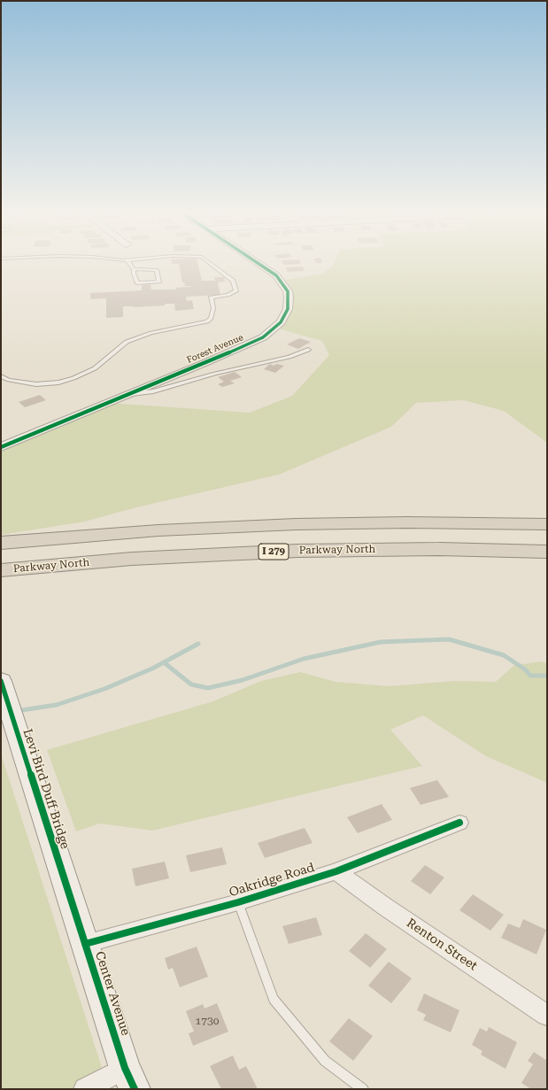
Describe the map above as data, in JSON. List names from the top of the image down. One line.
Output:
{"streets":{"highway":["Parkway North","I 279"],"street":["Forest Avenue","Levi Bird Duff Bridge","Oakridge Road","Renton Street","Center Avenue"]},"crossings":[["Levi Bird Duff Bridge","Center Avenue"],["Oakridge Road","Renton Street"],["Oakridge Road","Center Avenue"]],"house_numbers":["1730"]}
